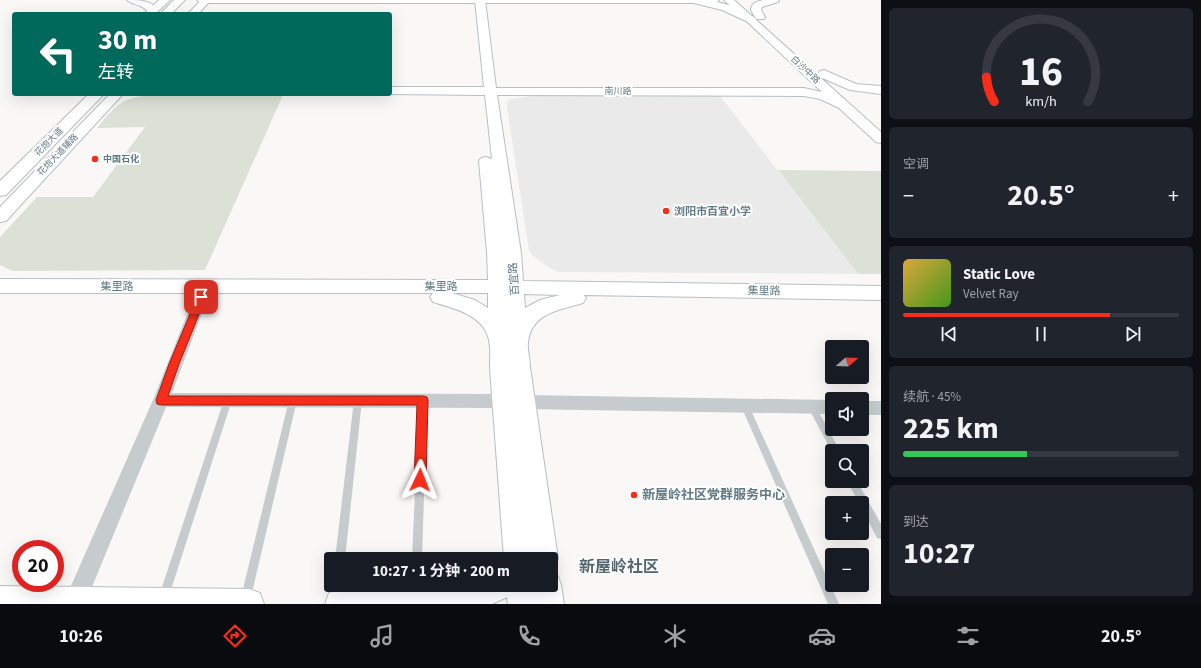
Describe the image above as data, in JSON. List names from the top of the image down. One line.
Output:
{"streets":{"main road":["花炮大道"],"street":["白沙中路","南川路","花炮大道辅路","百宜路","集里路"]},"crossings":[["白沙中路","南川路"],["花炮大道","花炮大道辅路"],["百宜路","集里路"]],"districts":["新屋岭社区"],"places":["中国石化","浏阳市百宜小学","新屋岭社区党群服务中心"],"north":"right","page":{"turn":["30 m","左转"],"tile":["空调",["续航 · 45%","225 km"],["到达","10:27"]],"heat":["−","20.5°","+"],"song":["Static Love","Velvet Ray"],"map_buttons":["+","−"],"limit":"20","trip":"10:27 · 1 分钟 · 200 m","tabs":["10:26","20.5°"],"gauge":["16","km/h"]}}
